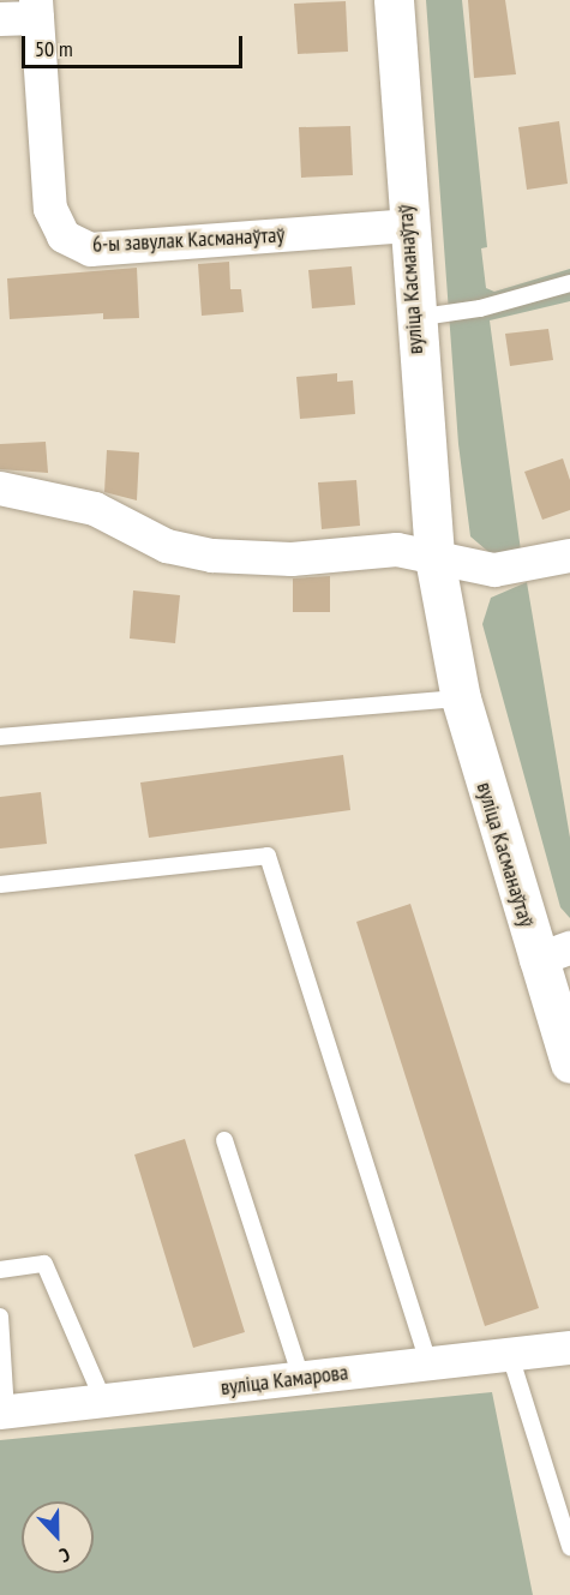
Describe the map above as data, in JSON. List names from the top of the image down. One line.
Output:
{"streets":{"main road":["вуліца Касманаўтаў"],"street":["6-ы завулак Касманаўтаў","вуліца Камарова"]},"crossings":[["6-ы завулак Касманаўтаў","вуліца Касманаўтаў"]],"scale_bar":"50 m","north":"bottom"}
